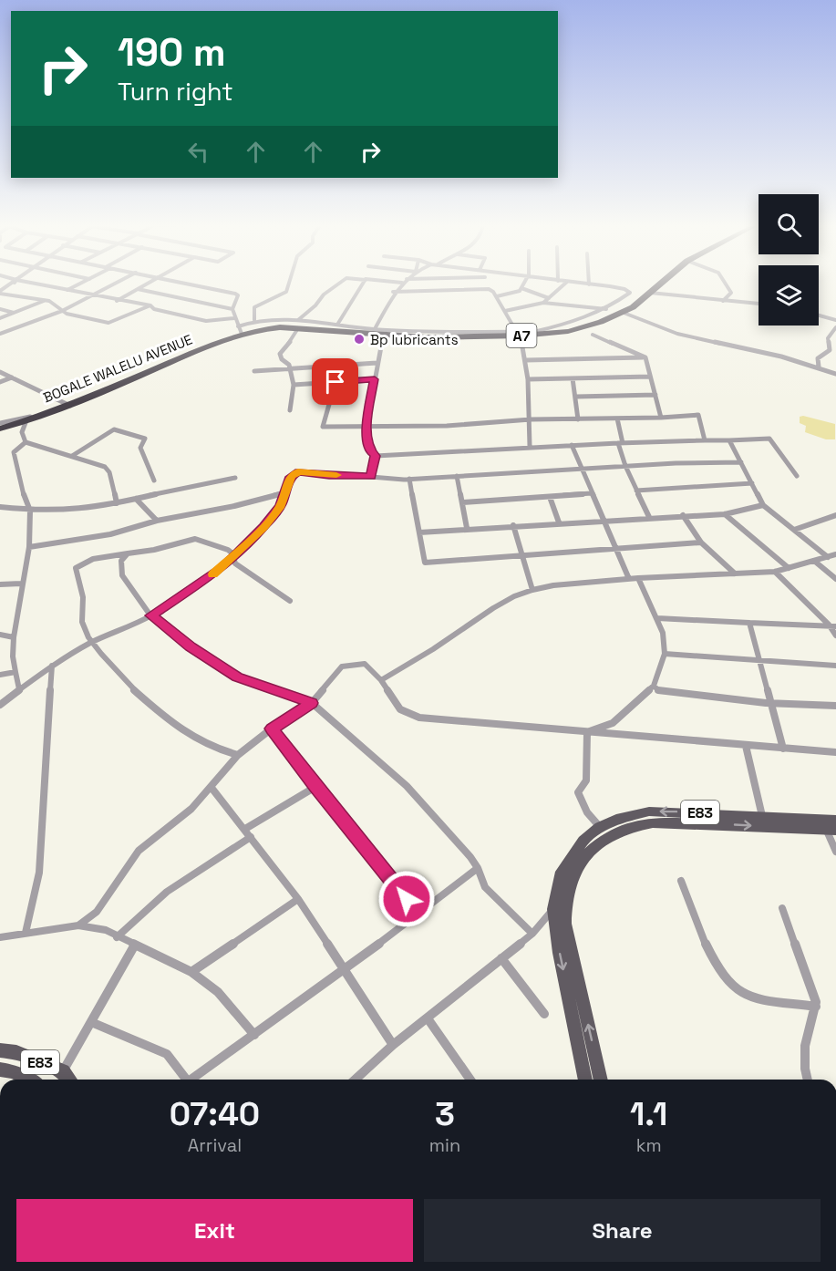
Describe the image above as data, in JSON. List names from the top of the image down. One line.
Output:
{"streets":{"highway":["A7","BOGALE WALELU AVENUE"],"main road":["E83"]},"crossings":[["A7","BOGALE WALELU AVENUE"]],"places":["Bp lubricants"],"page":{"turn":["190 m","Turn right"],"eta":["07:40","Arrival","3","min","1.1","km"],"buttons":["Exit","Share"]}}
